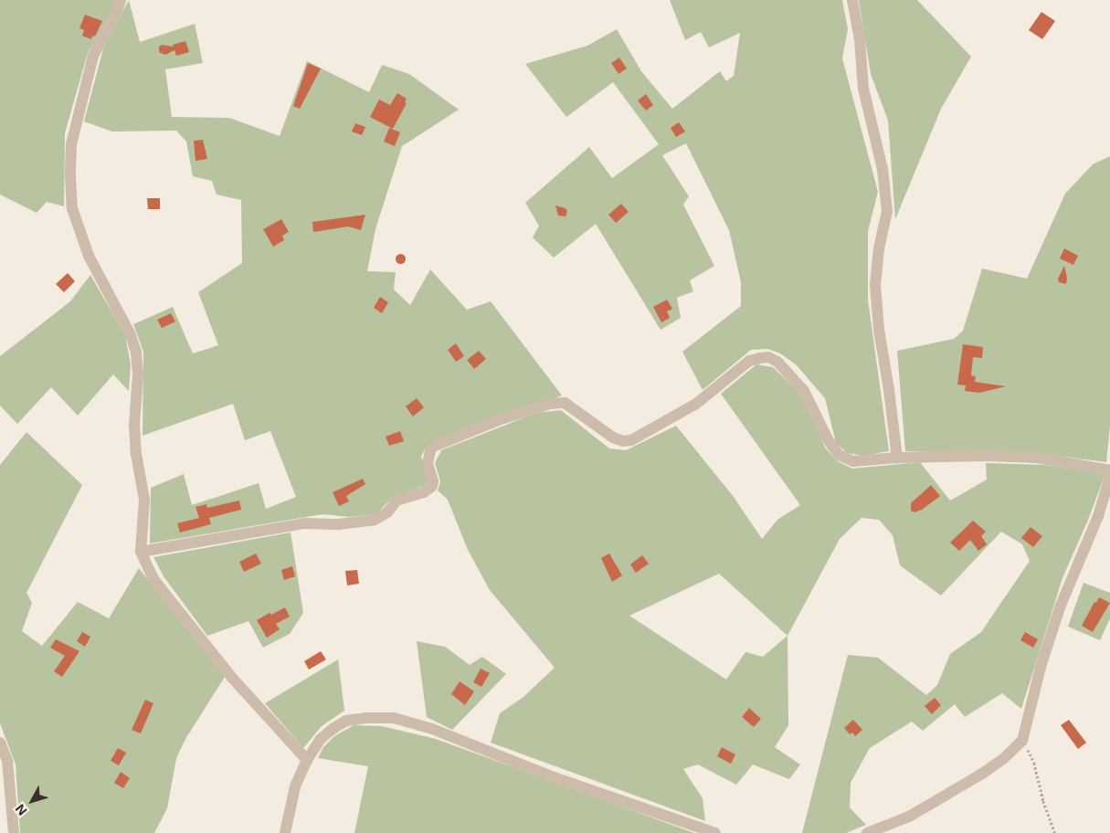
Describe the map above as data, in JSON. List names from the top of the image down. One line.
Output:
{"north":"bottom left"}
